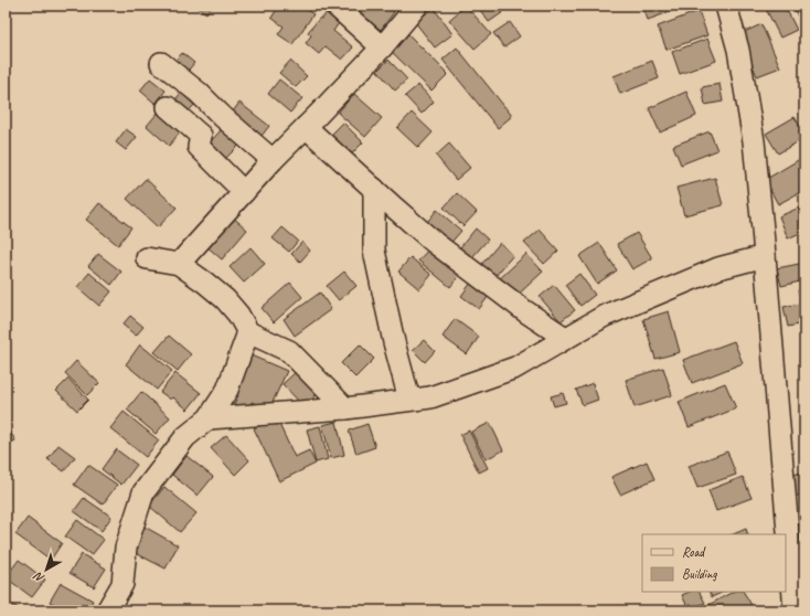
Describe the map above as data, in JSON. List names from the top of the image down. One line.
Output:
{"legend":["Road","Building"],"north":"bottom left"}
